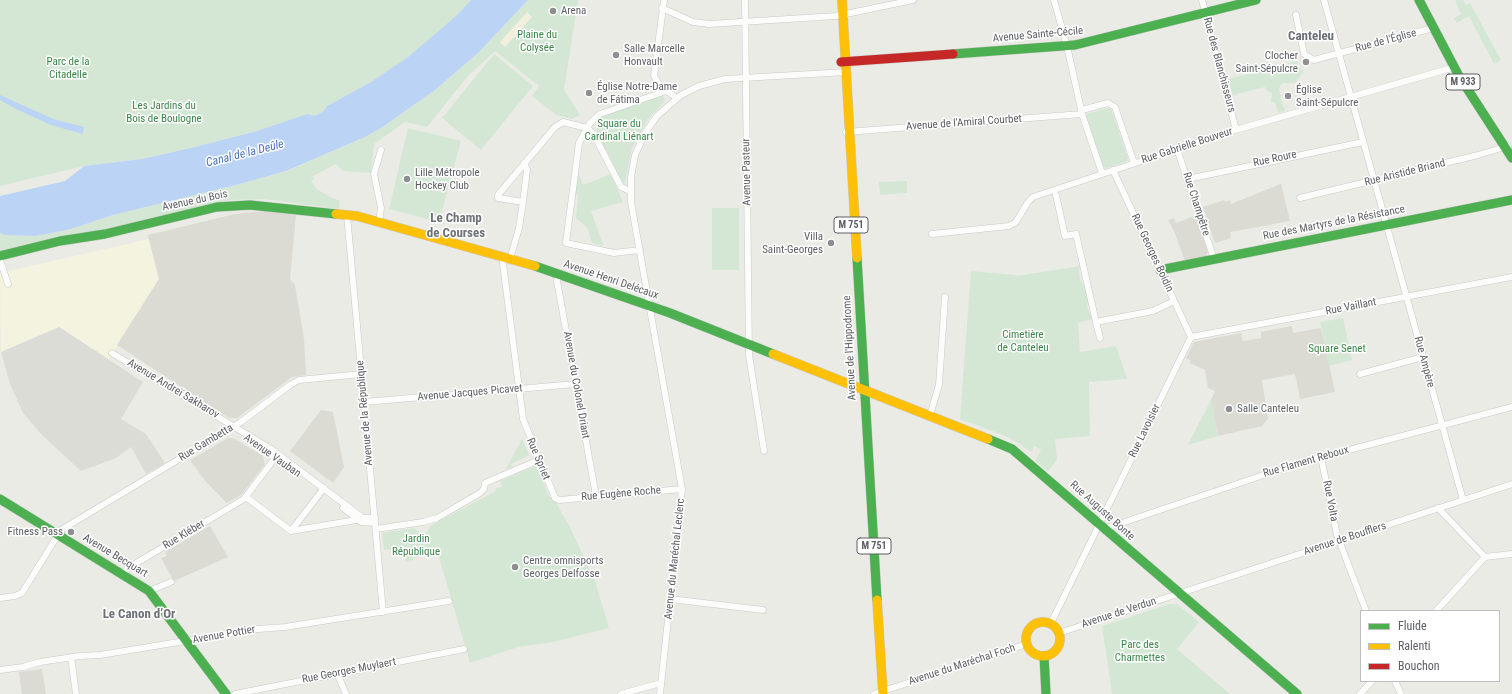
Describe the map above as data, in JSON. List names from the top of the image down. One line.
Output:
{"streets":{"street":["Avenue Sainte-Cécile","Rue de l'Église","Rue des Blanchisseurs","M 933","Avenue de l'Amiral Courbet","Rue Gabrielle Bouveur","Rue Roure","Avenue Pasteur","Rue Aristide Briand","Avenue du Bois","Rue Champêtre","Rue des Martyrs de la Résistance","M 751","Rue Georges Boidin","Avenue Henri Delécaux","Rue Vaillant","Avenue de l'Hippodrome","Rue Ampère","Avenue du Colonel Driant","Avenue Andreï Sakharov","Avenue Jacques Picavet","Avenue de la République","Rue Lavoisier","Rue Gambetta","Avenue Vauban","Rue Spriet","Rue Flament Reboux","Rue Eugène Roche","Rue Volta","Rue Auguste Bonte","Rue Kléber","Avenue de Boufflers","Avenue Becquart","Avenue du Maréchal Leclerc","Avenue de Verdun","Avenue Pottier","Avenue du Maréchal Foch","Rue Georges Muylaert"]},"crossings":[["Avenue Sainte-Cécile","Rue des Blanchisseurs"],["Avenue Sainte-Cécile","Avenue de l'Hippodrome"],["Rue de l'Église","M 933"],["Rue de l'Église","Rue Ampère"],["Rue des Blanchisseurs","Rue Gabrielle Bouveur"],["M 933","Rue Gabrielle Bouveur"],["M 933","Rue Aristide Briand"],["Avenue de l'Amiral Courbet","Rue Gabrielle Bouveur"],["Avenue de l'Amiral Courbet","Avenue de l'Hippodrome"],["Rue Gabrielle Bouveur","Rue Champêtre"],["Rue Gabrielle Bouveur","Rue Georges Boidin"],["Rue Gabrielle Bouveur","Rue Ampère"],["Rue Roure","Rue Champêtre"],["Rue Roure","Rue Ampère"],["Avenue Pasteur","Avenue Henri Delécaux"],["Avenue Pasteur","Avenue du Maréchal Leclerc"],["Rue Aristide Briand","Rue Ampère"],["Avenue du Bois","Avenue Henri Delécaux"],["Avenue du Bois","Avenue de la République"],["Rue Champêtre","Rue des Martyrs de la Résistance"],["Rue des Martyrs de la Résistance","Rue Georges Boidin"],["Rue des Martyrs de la Résistance","Rue Ampère"],["Rue Georges Boidin","Rue Vaillant"],["Rue Georges Boidin","Rue Lavoisier"],["Avenue Henri Delécaux","Avenue de l'Hippodrome"],["Avenue Henri Delécaux","Avenue du Colonel Driant"],["Avenue Henri Delécaux","Avenue de la République"],["Avenue Henri Delécaux","Rue Spriet"],["Avenue Henri Delécaux","Rue Auguste Bonte"],["Avenue Henri Delécaux","Avenue du Maréchal Leclerc"],["Rue Vaillant","Rue Ampère"],["Rue Vaillant","Rue Lavoisier"],["Avenue de l'Hippodrome","Rue Auguste Bonte"],["Avenue de l'Hippodrome","Avenue du Maréchal Leclerc"],["Avenue de l'Hippodrome","Avenue du Maréchal Foch"],["Rue Ampère","Rue Flament Reboux"],["Rue Ampère","Avenue de Boufflers"],["Avenue du Colonel Driant","Avenue Jacques Picavet"],["Avenue du Colonel Driant","Rue Eugène Roche"],["Avenue Andreï Sakharov","Rue Gambetta"],["Avenue Andreï Sakharov","Avenue Vauban"],["Avenue Jacques Picavet","Avenue de la République"],["Avenue Jacques Picavet","Rue Spriet"],["Avenue de la République","Rue Gambetta"],["Avenue de la République","Avenue Vauban"],["Avenue de la République","Avenue Pottier"],["Rue Lavoisier","Rue Flament Reboux"],["Rue Lavoisier","Rue Auguste Bonte"],["Rue Lavoisier","Avenue de Verdun"],["Rue Lavoisier","Avenue du Maréchal Foch"],["Rue Gambetta","Avenue Vauban"],["Rue Gambetta","Avenue Becquart"],["Avenue Vauban","Rue Spriet"],["Rue Spriet","Rue Eugène Roche"],["Rue Flament Reboux","Rue Volta"],["Rue Flament Reboux","Rue Auguste Bonte"],["Rue Eugène Roche","Avenue du Maréchal Leclerc"],["Rue Volta","Avenue de Boufflers"],["Rue Auguste Bonte","Avenue de Boufflers"],["Rue Auguste Bonte","Avenue de Verdun"],["Rue Kléber","Avenue Becquart"],["Avenue de Boufflers","Avenue de Verdun"],["Avenue Becquart","Avenue Pottier"],["Avenue de Verdun","Avenue du Maréchal Foch"]],"districts":["Canteleu","Le Champ de Courses","Le Canon d’Or"],"water":["Canal de la Deûle"],"parks":["Plaine du Colysée","Parc de la Citadelle","Les Jardins du Bois de Boulogne","Square du Cardinal Liénart","Cimetière de Canteleu","Square Senet","Jardin République","Parc des Charmettes"],"places":["Arena","Salle Marcelle Honvault","Clocher Saint-Sépulcre","Église Notre-Dame de Fátima","Église Saint-Sépulcre","Lille Métropole Hockey Club","Villa Saint-Georges","Salle Canteleu","Fitness Pass","Centre omnisports Georges Delfosse"],"legend":["Fluide","Ralenti","Bouchon"]}
